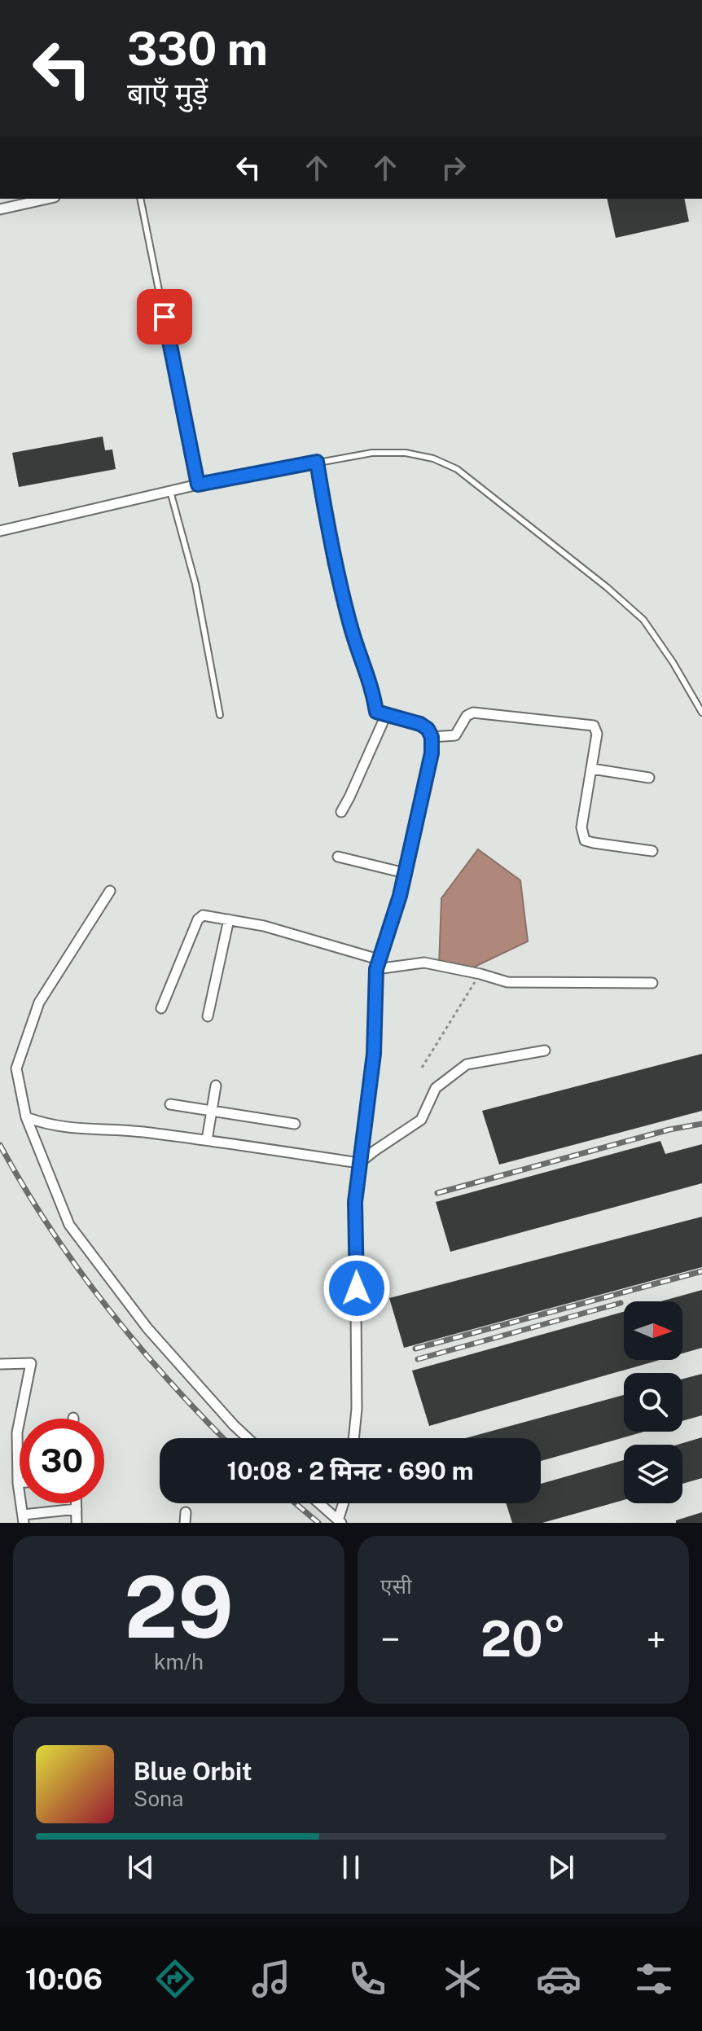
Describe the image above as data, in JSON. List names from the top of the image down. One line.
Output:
{"north":"right","page":{"turn":["330 m","बाएँ मुड़ें"],"limit":"30","trip":"10:08 · 2 मिनट · 690 m","tile":[["29","km/h"],"एसी"],"heat":["−","20°","+"],"song":["Blue Orbit","Sona"],"tabs":"10:06"}}
